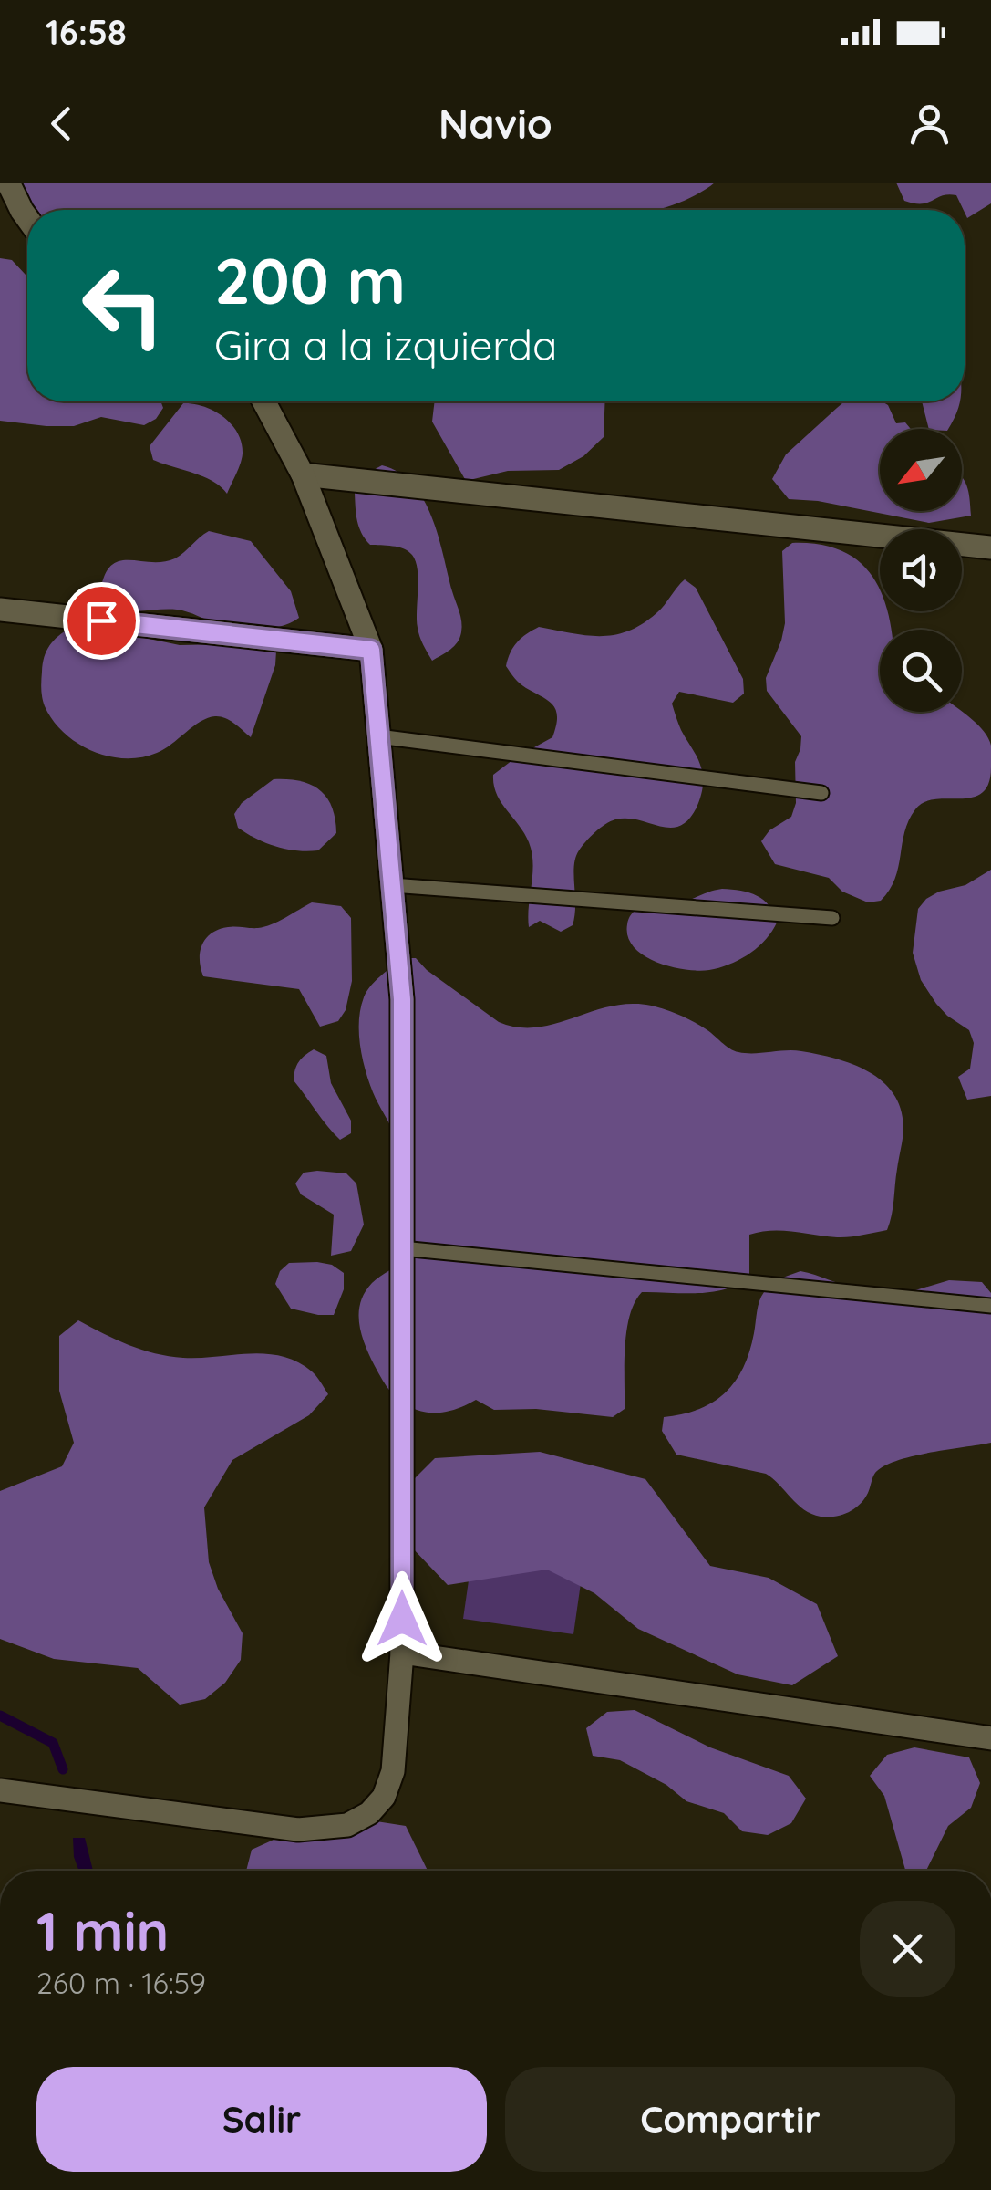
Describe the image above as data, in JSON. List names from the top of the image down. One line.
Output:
{"north":"bottom left","page":{"status":"16:58","header":"Navio","turn":["200 m","Gira a la izquierda"],"heading":["1 min","260 m · 16:59"],"buttons":["Salir","Compartir"]}}
